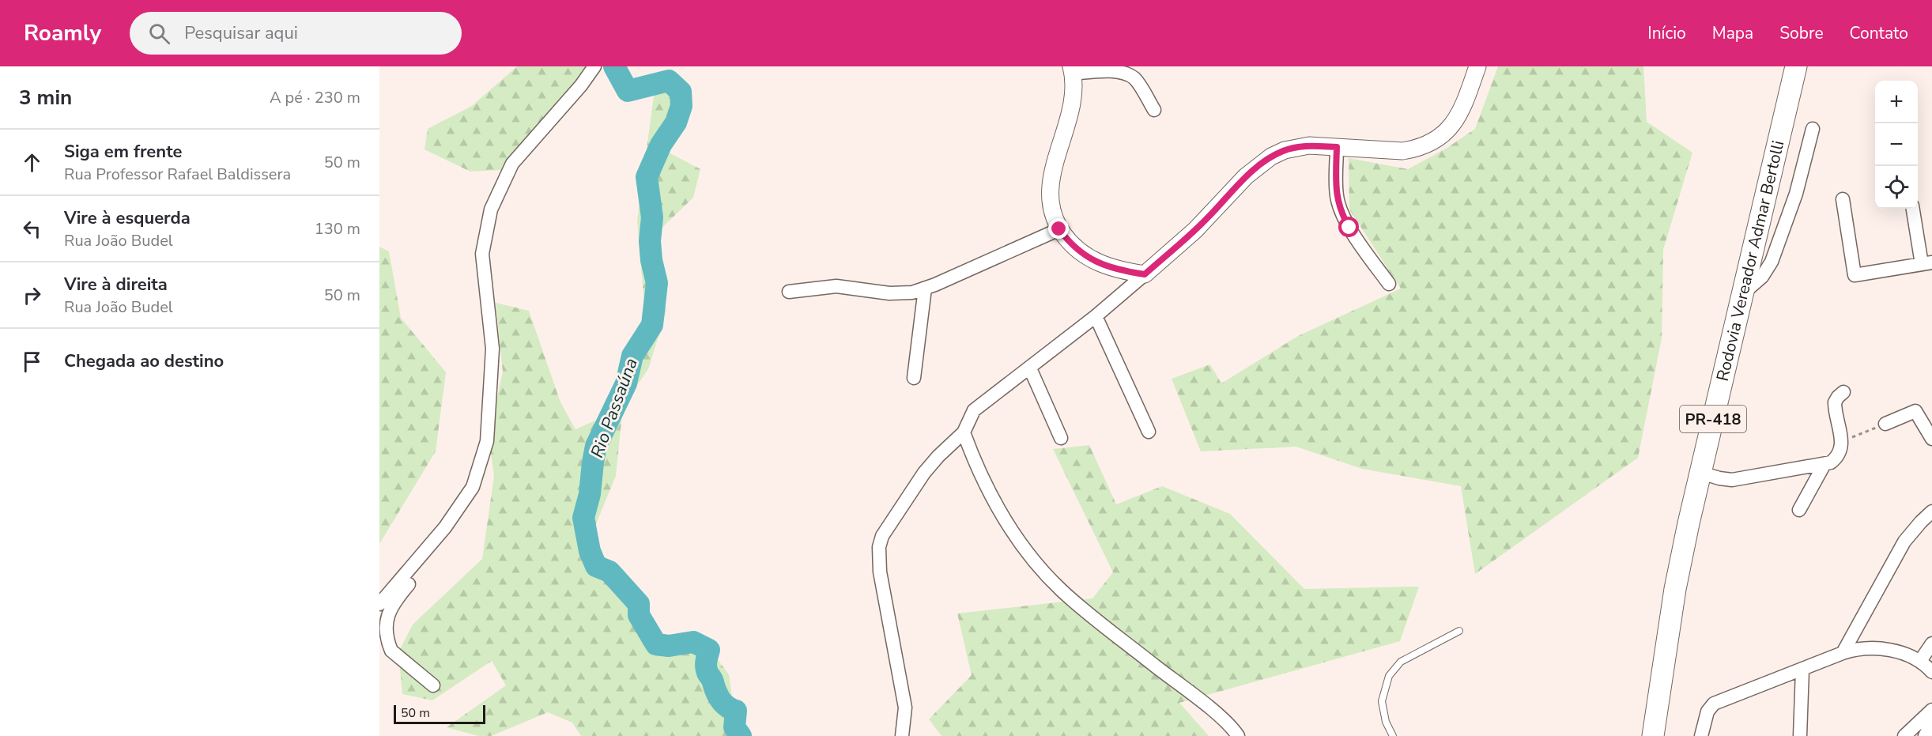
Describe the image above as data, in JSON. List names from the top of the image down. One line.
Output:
{"streets":{"highway":["Rodovia Vereador Admar Bertolli","PR-418"]},"water":["Rio Passaúna"],"scale_bar":"50 m","page":{"header":"Roamly","search":"Pesquisar aqui","nav":["Início","Mapa","Sobre","Contato"],"heading":["3 min","A pé · 230 m"],"map_buttons":["+","−"],"list":[["Siga em frente","Rua Professor Rafael Baldissera","50 m"],["Vire à esquerda","Rua João Budel","130 m"],["Vire à direita","Rua João Budel","50 m"],"Chegada ao destino"],"scale":"50 m"}}
